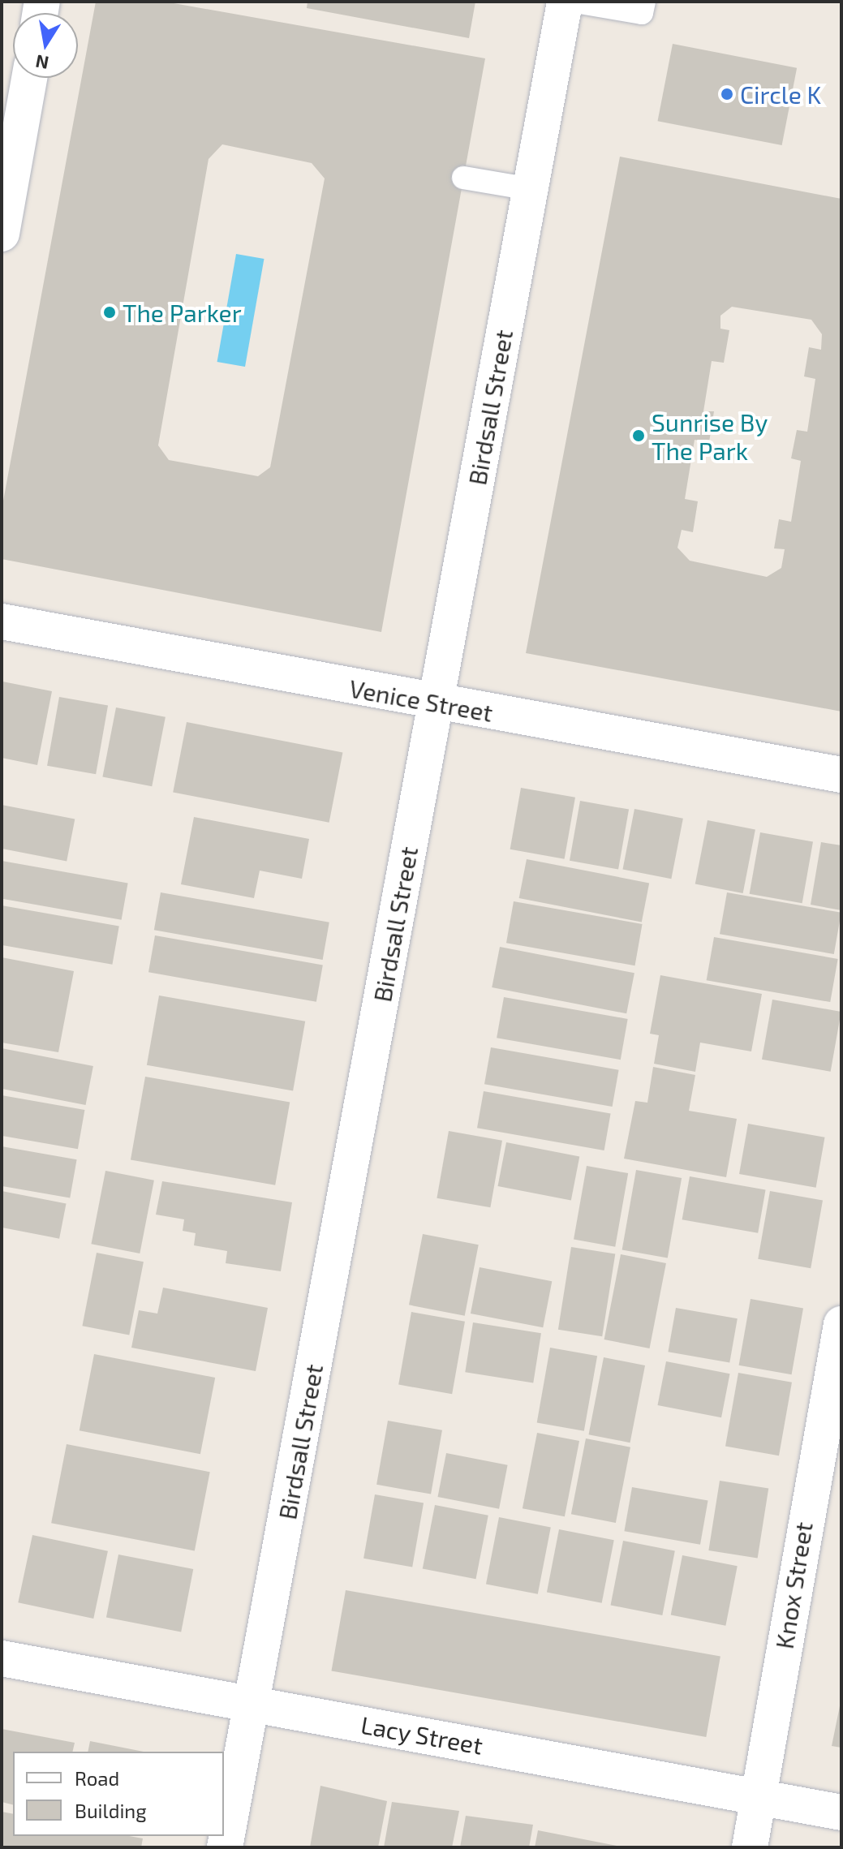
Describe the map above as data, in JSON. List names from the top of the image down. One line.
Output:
{"streets":{"street":["Birdsall Street","Venice Street","Knox Street","Lacy Street"]},"crossings":[["Birdsall Street","Venice Street"],["Birdsall Street","Lacy Street"],["Knox Street","Lacy Street"]],"places":["Circle K","The Parker","Sunrise By The Park"],"legend":["Road","Building"],"north":"bottom"}
